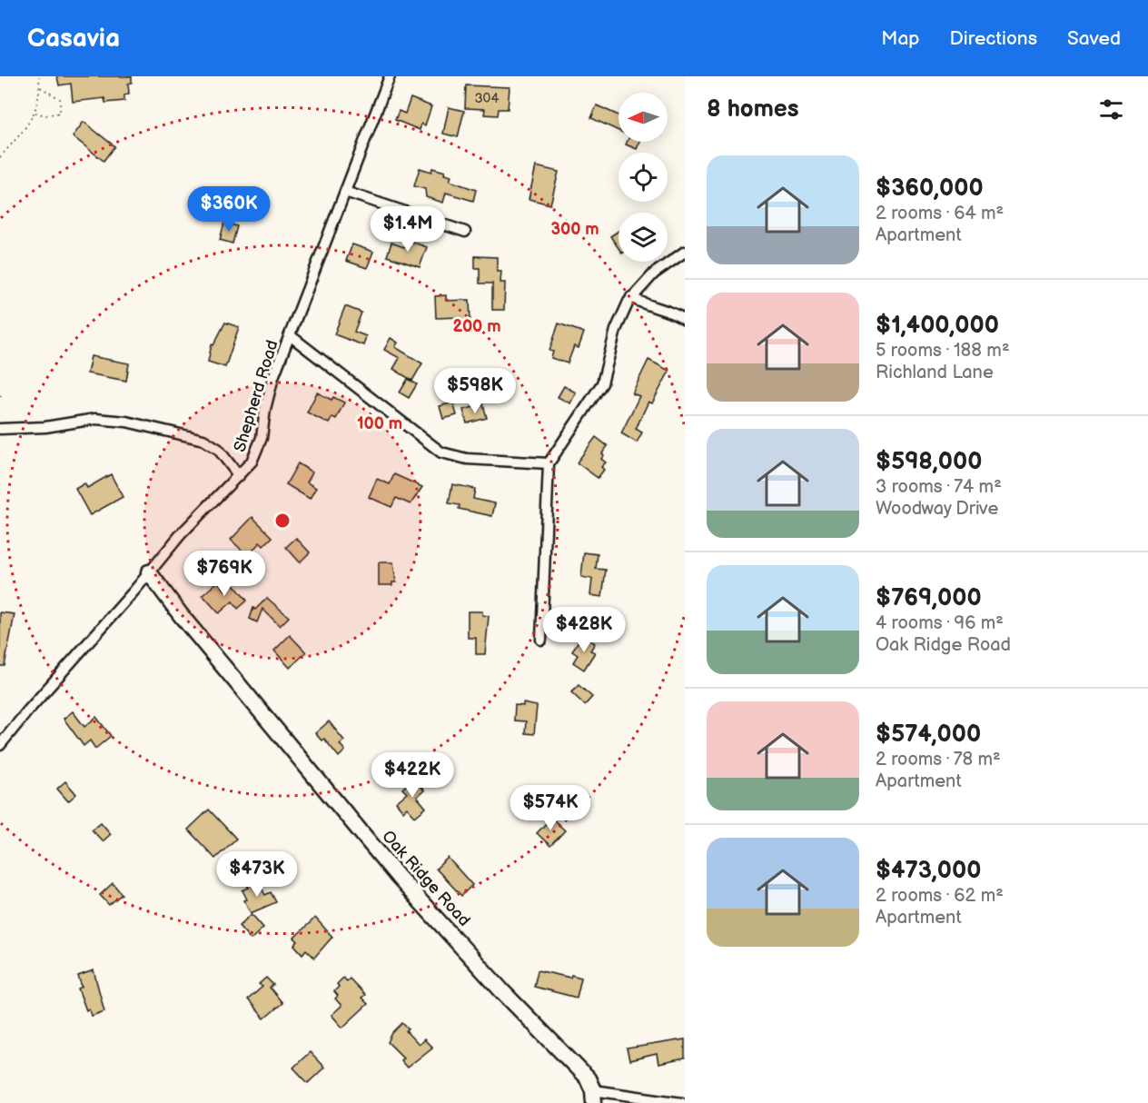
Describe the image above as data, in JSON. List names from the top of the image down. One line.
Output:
{"streets":{"street":["Shepherd Road","Oak Ridge Road"]},"crossings":[["Shepherd Road","Oak Ridge Road"]],"house_numbers":["304"],"north":"left","page":{"header":"Casavia","nav":["Map","Directions","Saved"],"heading":"8 homes","list":[{"name":"$360,000","note":"2 rooms · 64 m² · Apartment"},{"name":"$1,400,000","note":"5 rooms · 188 m² · Richland Lane"},{"name":"$598,000","note":"3 rooms · 74 m² · Woodway Drive"},{"name":"$769,000","note":"4 rooms · 96 m² · Oak Ridge Road"},{"name":"$574,000","note":"2 rooms · 78 m² · Apartment"},{"name":"$473,000","note":"2 rooms · 62 m² · Apartment"}],"price":["$360K","$1.4M","$598K","$769K","$428K","$422K","$574K","$473K"]},"rings":["300 m","200 m","100 m"]}
